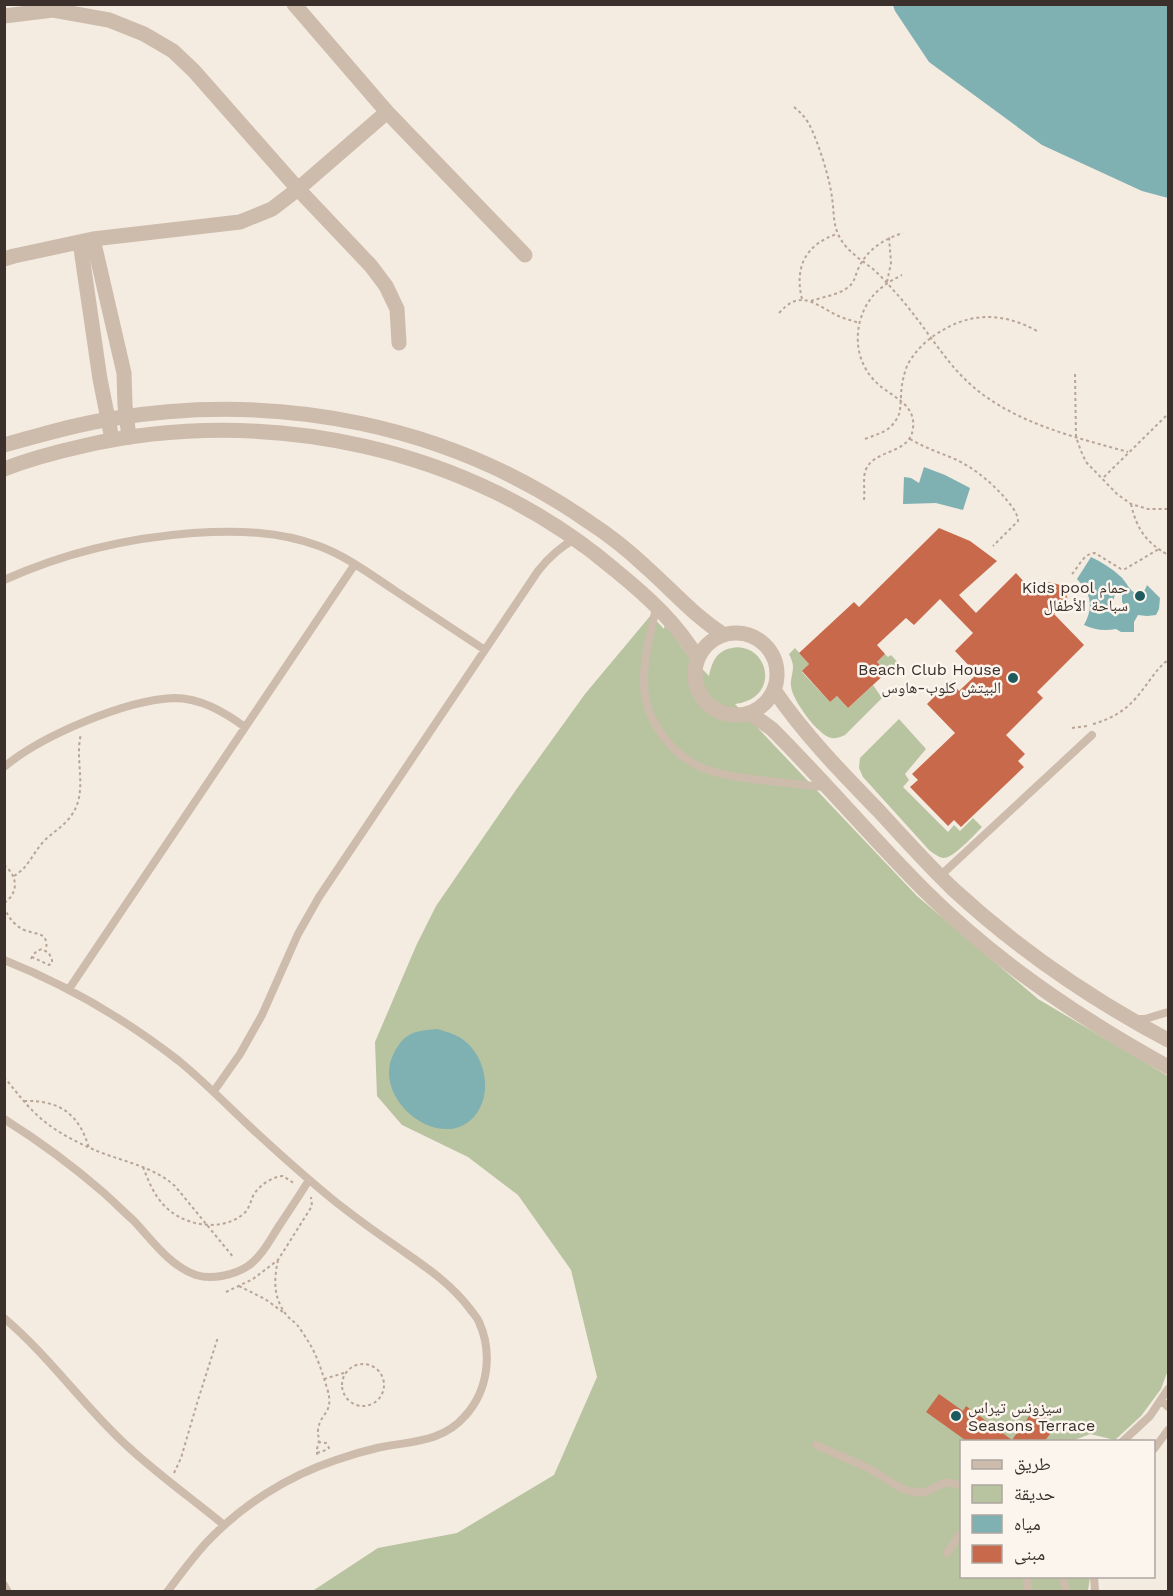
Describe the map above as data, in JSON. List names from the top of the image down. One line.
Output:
{"places":["Kids pool حمام سباحة الأطفال","Beach Club House البيتش كلوب-هاوس","سيزونس تيراس Seasons Terrace"],"legend":["طريق","حديقة","مياه","مبنى"]}
